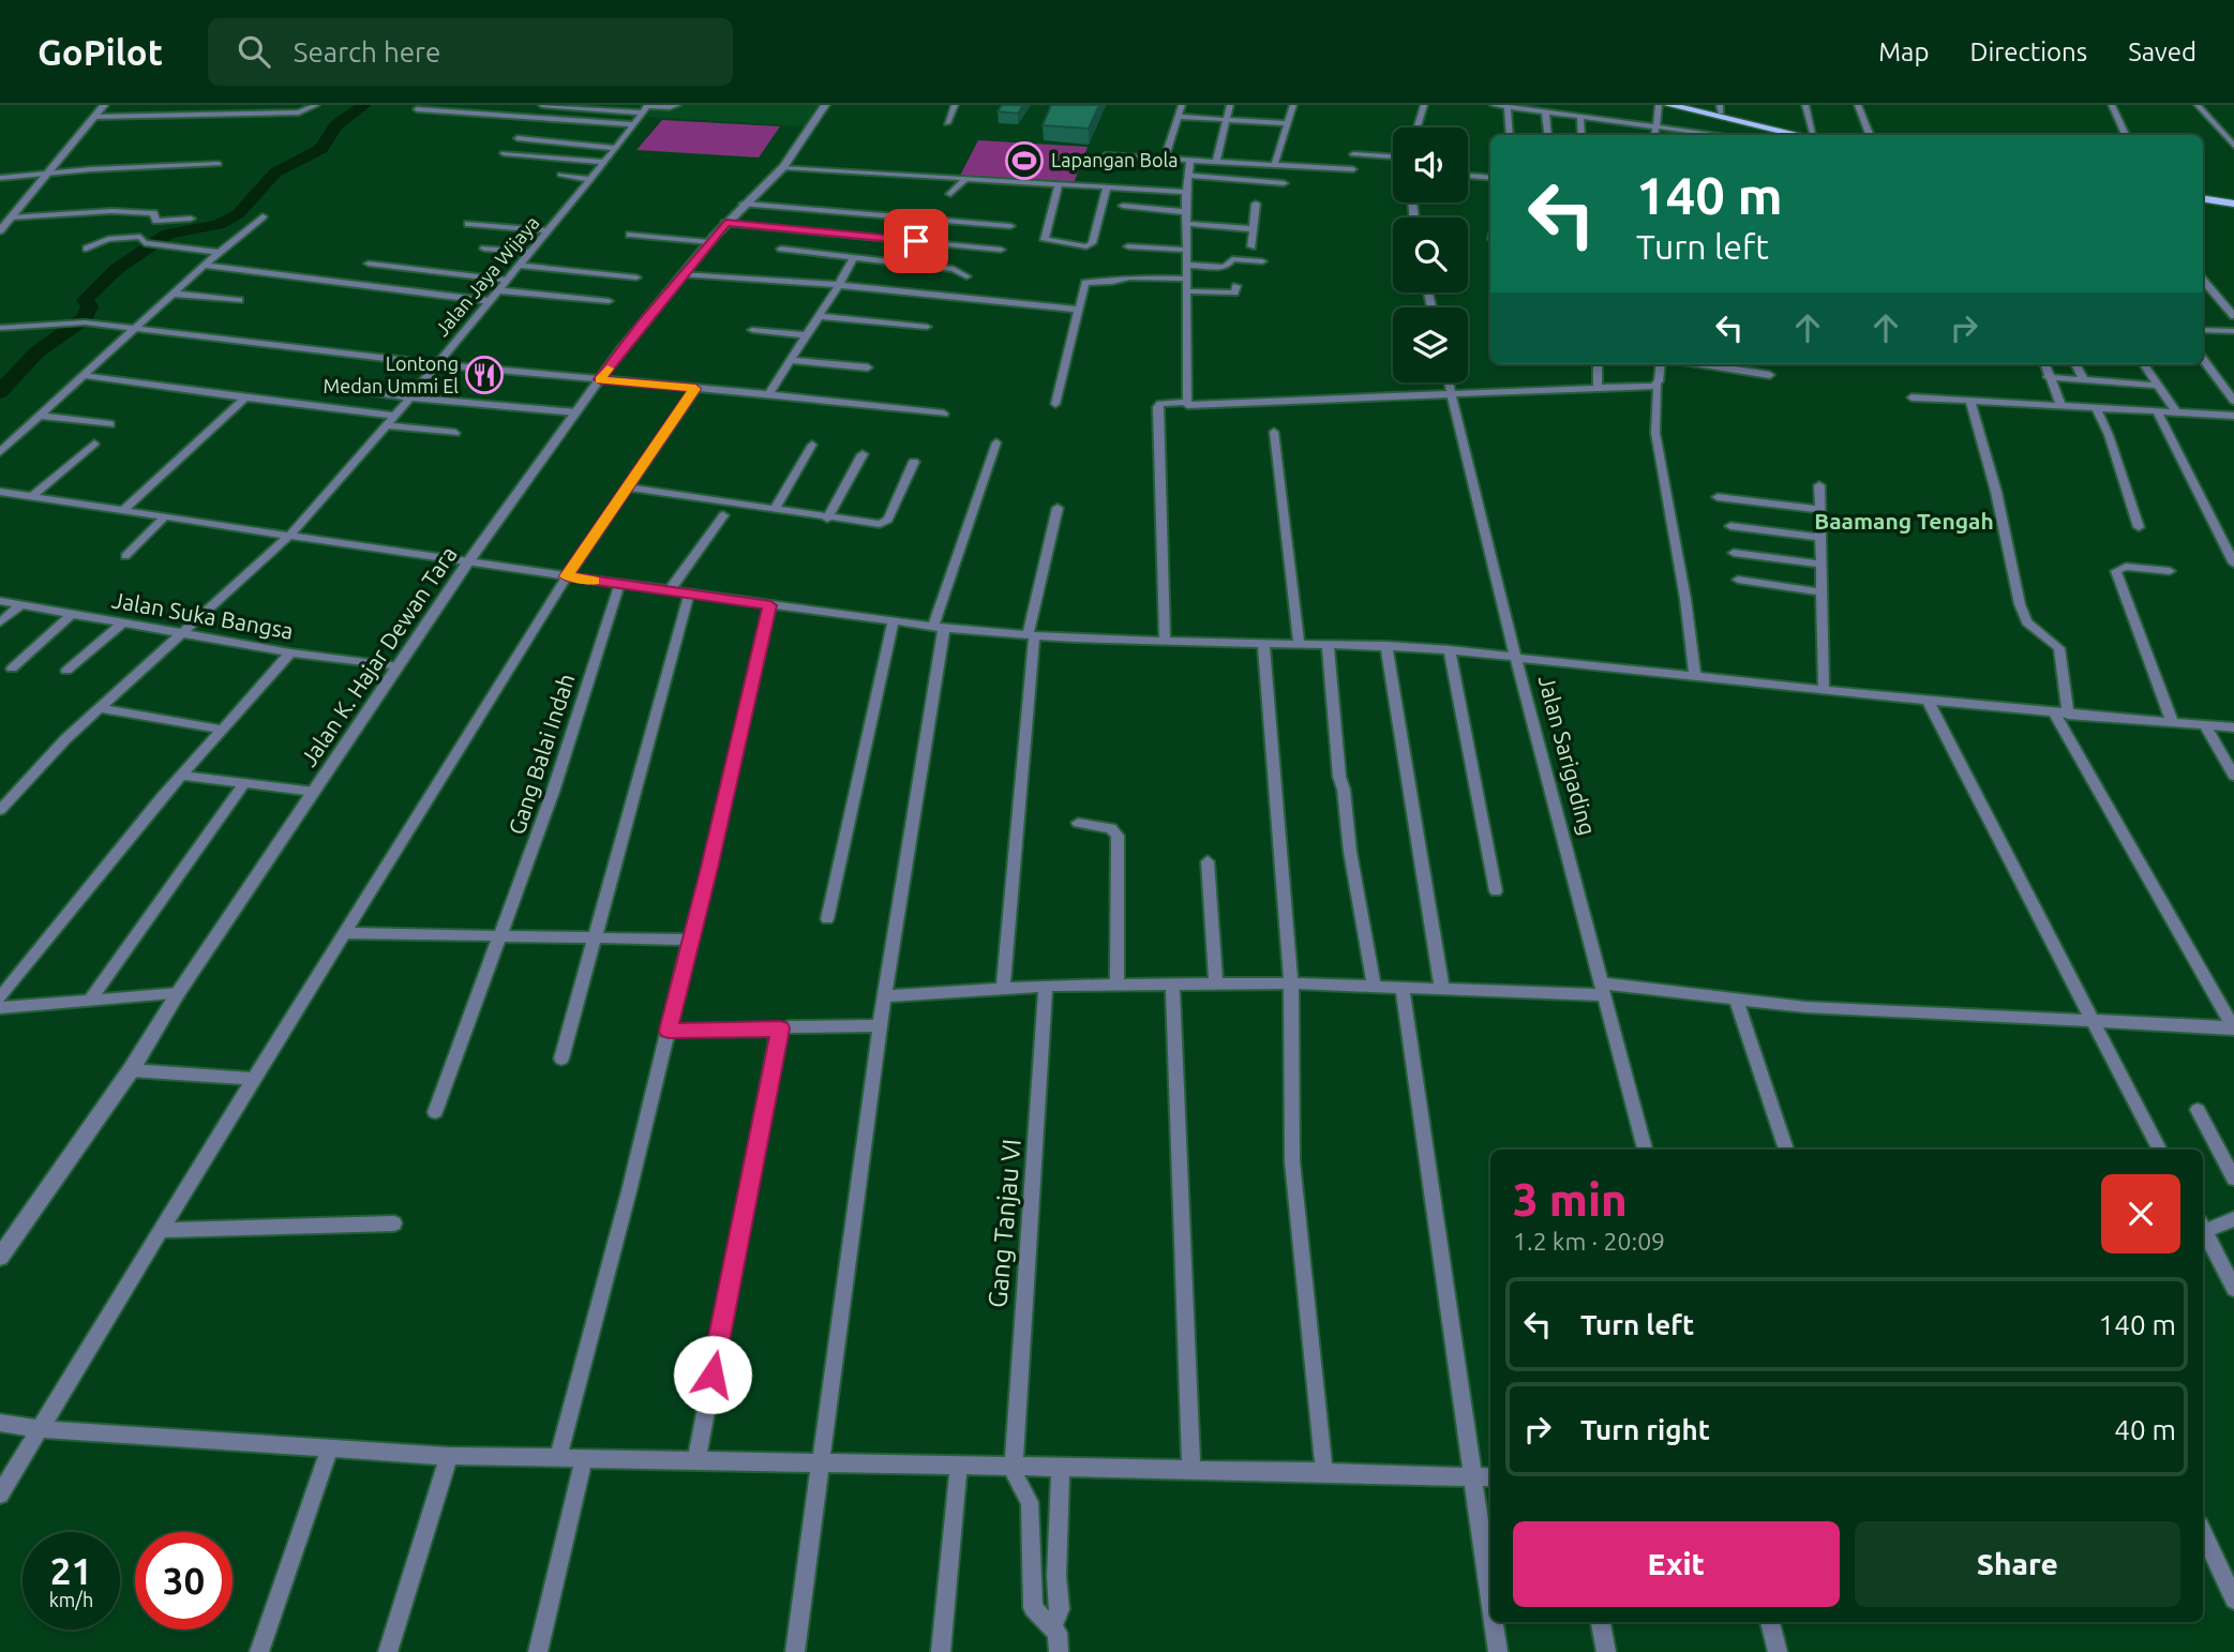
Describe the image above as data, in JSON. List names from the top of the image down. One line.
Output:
{"streets":{"street":["Jalan Jaya Wijaya","Jalan Suka Bangsa","Jalan K. Hajar Dewan Tara","Gang Balai Indah","Jalan Sarigading","Gang Tanjau VI"]},"crossings":[["Jalan Suka Bangsa","Jalan K. Hajar Dewan Tara"]],"districts":["Baamang Tengah"],"places":{"sports":["Lapangan Bola"],"restaurant":["Lontong Medan Ummi El"]},"page":{"header":"GoPilot","search":"Search here","nav":["Map","Directions","Saved"],"turn":["140 m","Turn left"],"heading":["3 min","1.2 km · 20:09"],"list":[{"name":"Turn left","value":"140 m"},{"name":"Turn right","value":"40 m"}],"buttons":["Exit","Share"],"speed":"21 km/h","limit":"30"}}
